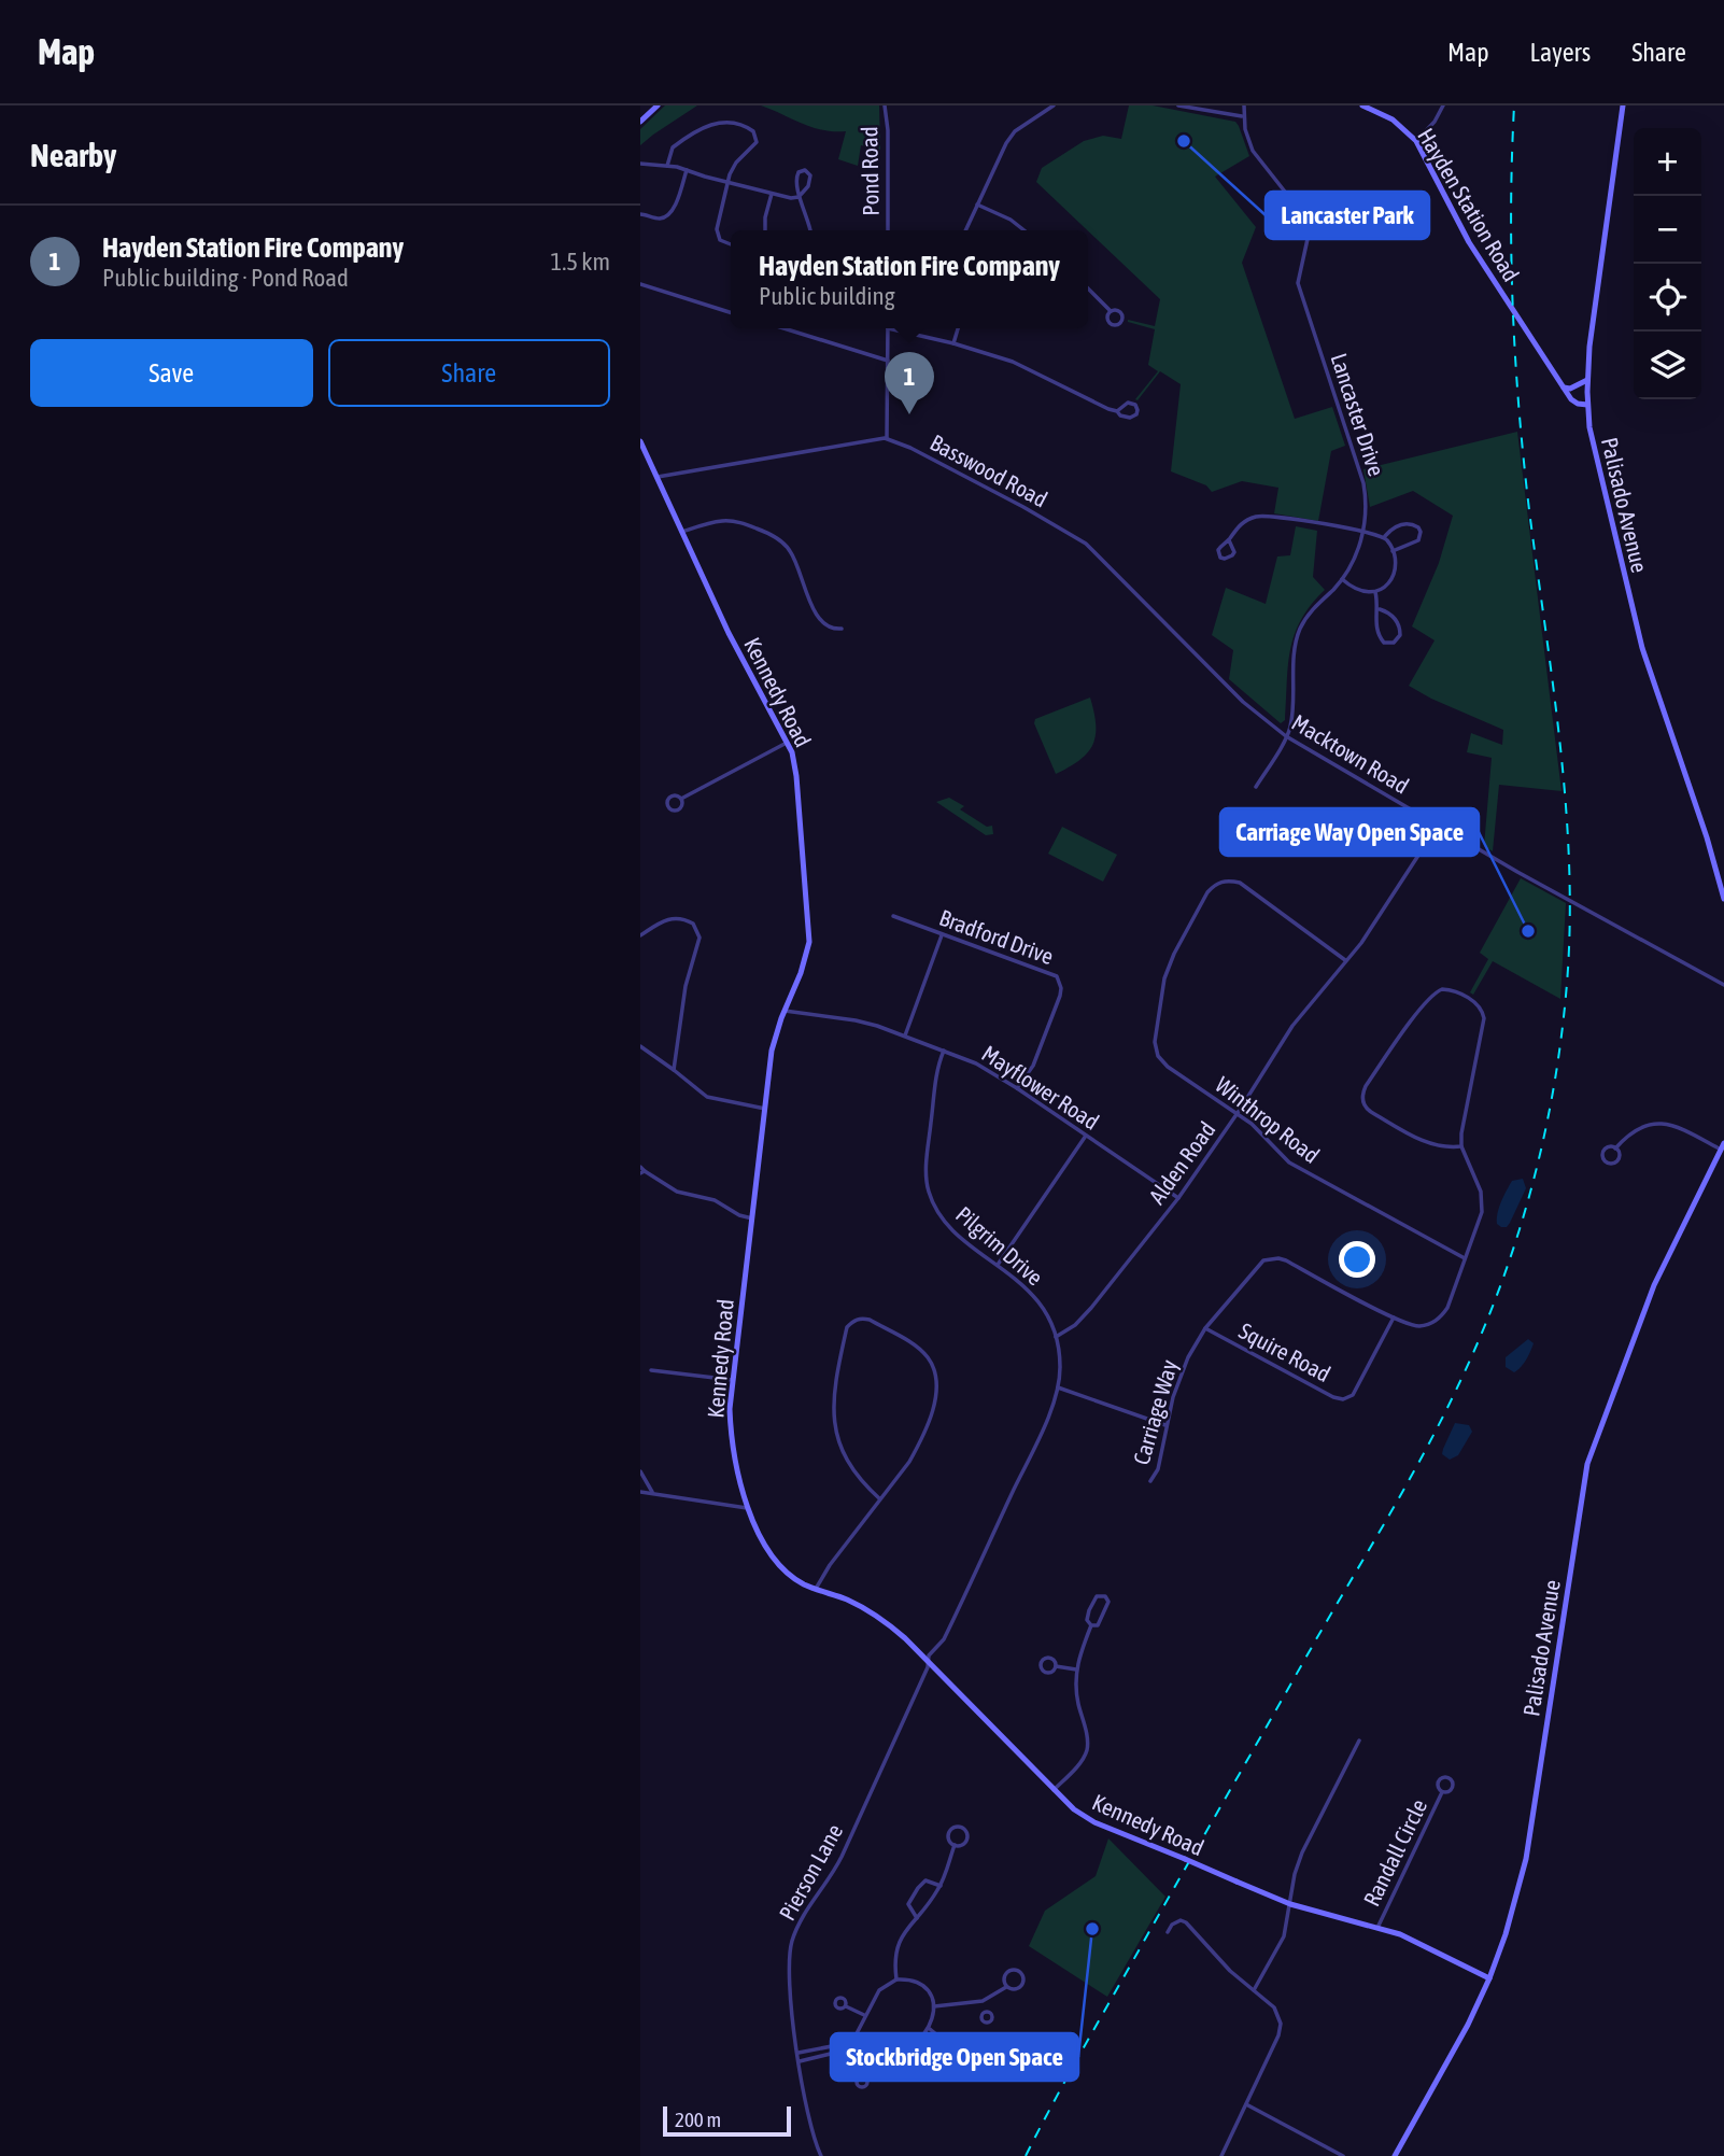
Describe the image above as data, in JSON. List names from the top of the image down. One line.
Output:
{"streets":{"street":["Pond Road","Hayden Station Road","Lancaster Drive","Basswood Road","Palisado Avenue","Kennedy Road","Macktown Road","Bradford Drive","Mayflower Road","Winthrop Road","Alden Road","Pilgrim Drive","Squire Road","Carriage Way","Randall Circle","Pierson Lane"]},"crossings":[["Hayden Station Road","Palisado Avenue"],["Lancaster Drive","Macktown Road"],["Basswood Road","Macktown Road"],["Palisado Avenue","Kennedy Road"],["Kennedy Road","Mayflower Road"],["Kennedy Road","Pilgrim Drive"],["Kennedy Road","Randall Circle"],["Kennedy Road","Pierson Lane"],["Macktown Road","Alden Road"],["Bradford Drive","Mayflower Road"],["Mayflower Road","Alden Road"],["Mayflower Road","Pilgrim Drive"],["Winthrop Road","Alden Road"],["Winthrop Road","Carriage Way"],["Alden Road","Pilgrim Drive"],["Pilgrim Drive","Pierson Lane"],["Squire Road","Carriage Way"]],"places":["Lancaster Park","Carriage Way Open Space","Stockbridge Open Space"],"scale_bar":"200 m","page":{"header":"Map","nav":["Map","Layers","Share"],"heading":"Nearby","map_buttons":["+","−"],"list":[{"mark":"1","name":"Hayden Station Fire Company","note":"Public building · Pond Road","value":"1.5 km"}],"popup":["Hayden Station Fire Company","Public building"],"buttons":["Save","Share"],"pins":"1","scale":"200 m"}}
